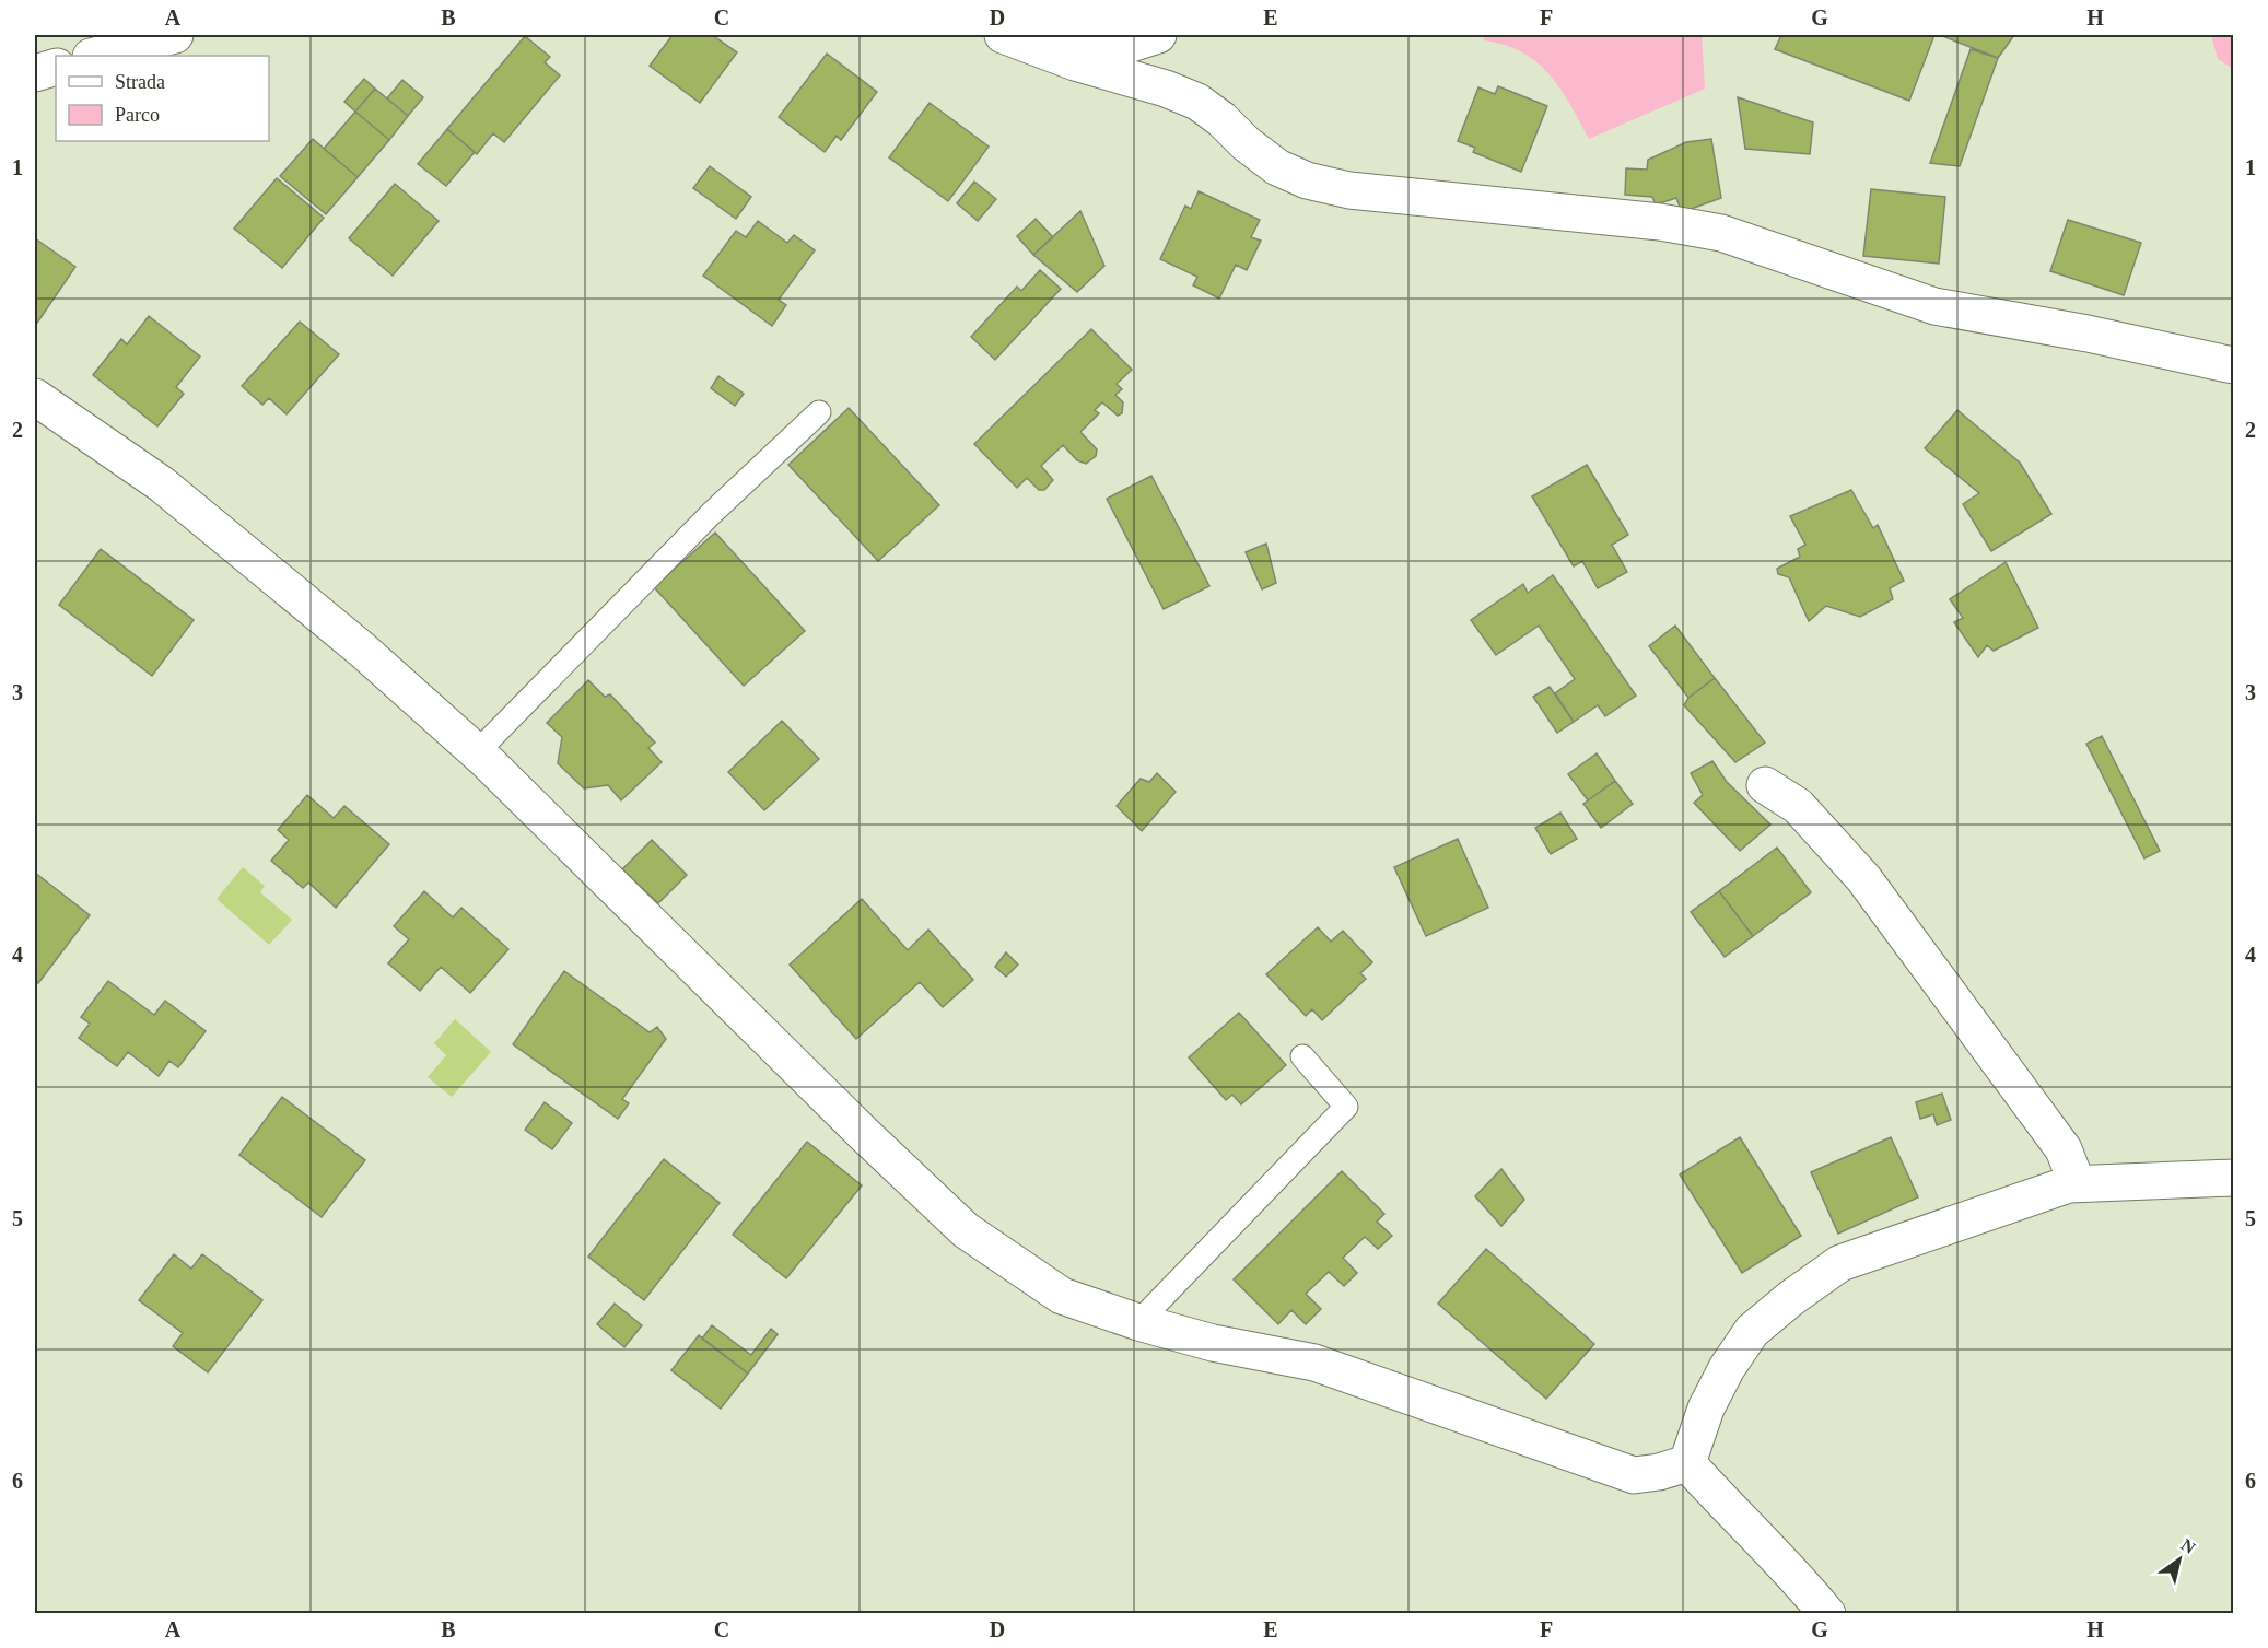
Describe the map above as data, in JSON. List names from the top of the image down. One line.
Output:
{"legend":["Strada","Parco"],"north":"top right","grid":{"columns":["A","B","C","D","E","F","G","H"],"rows":["1","2","3","4","5","6"]}}
